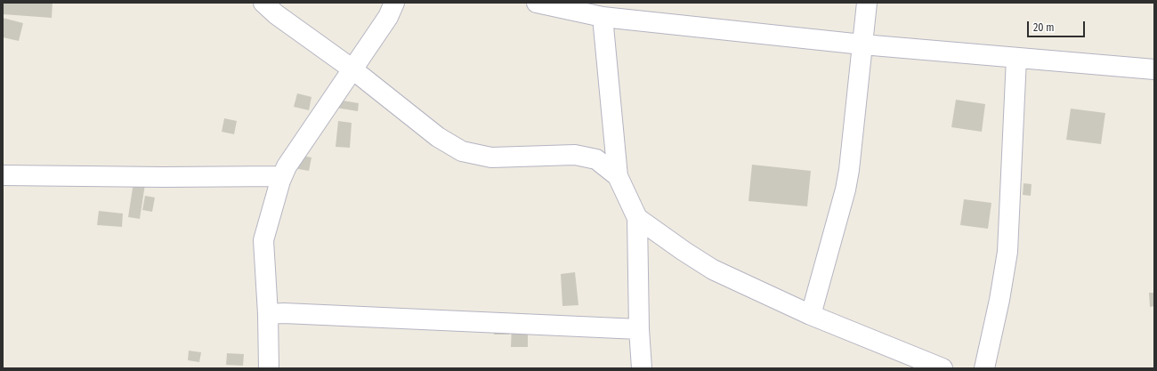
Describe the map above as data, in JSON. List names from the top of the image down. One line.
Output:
{"scale_bar":"20 m"}
